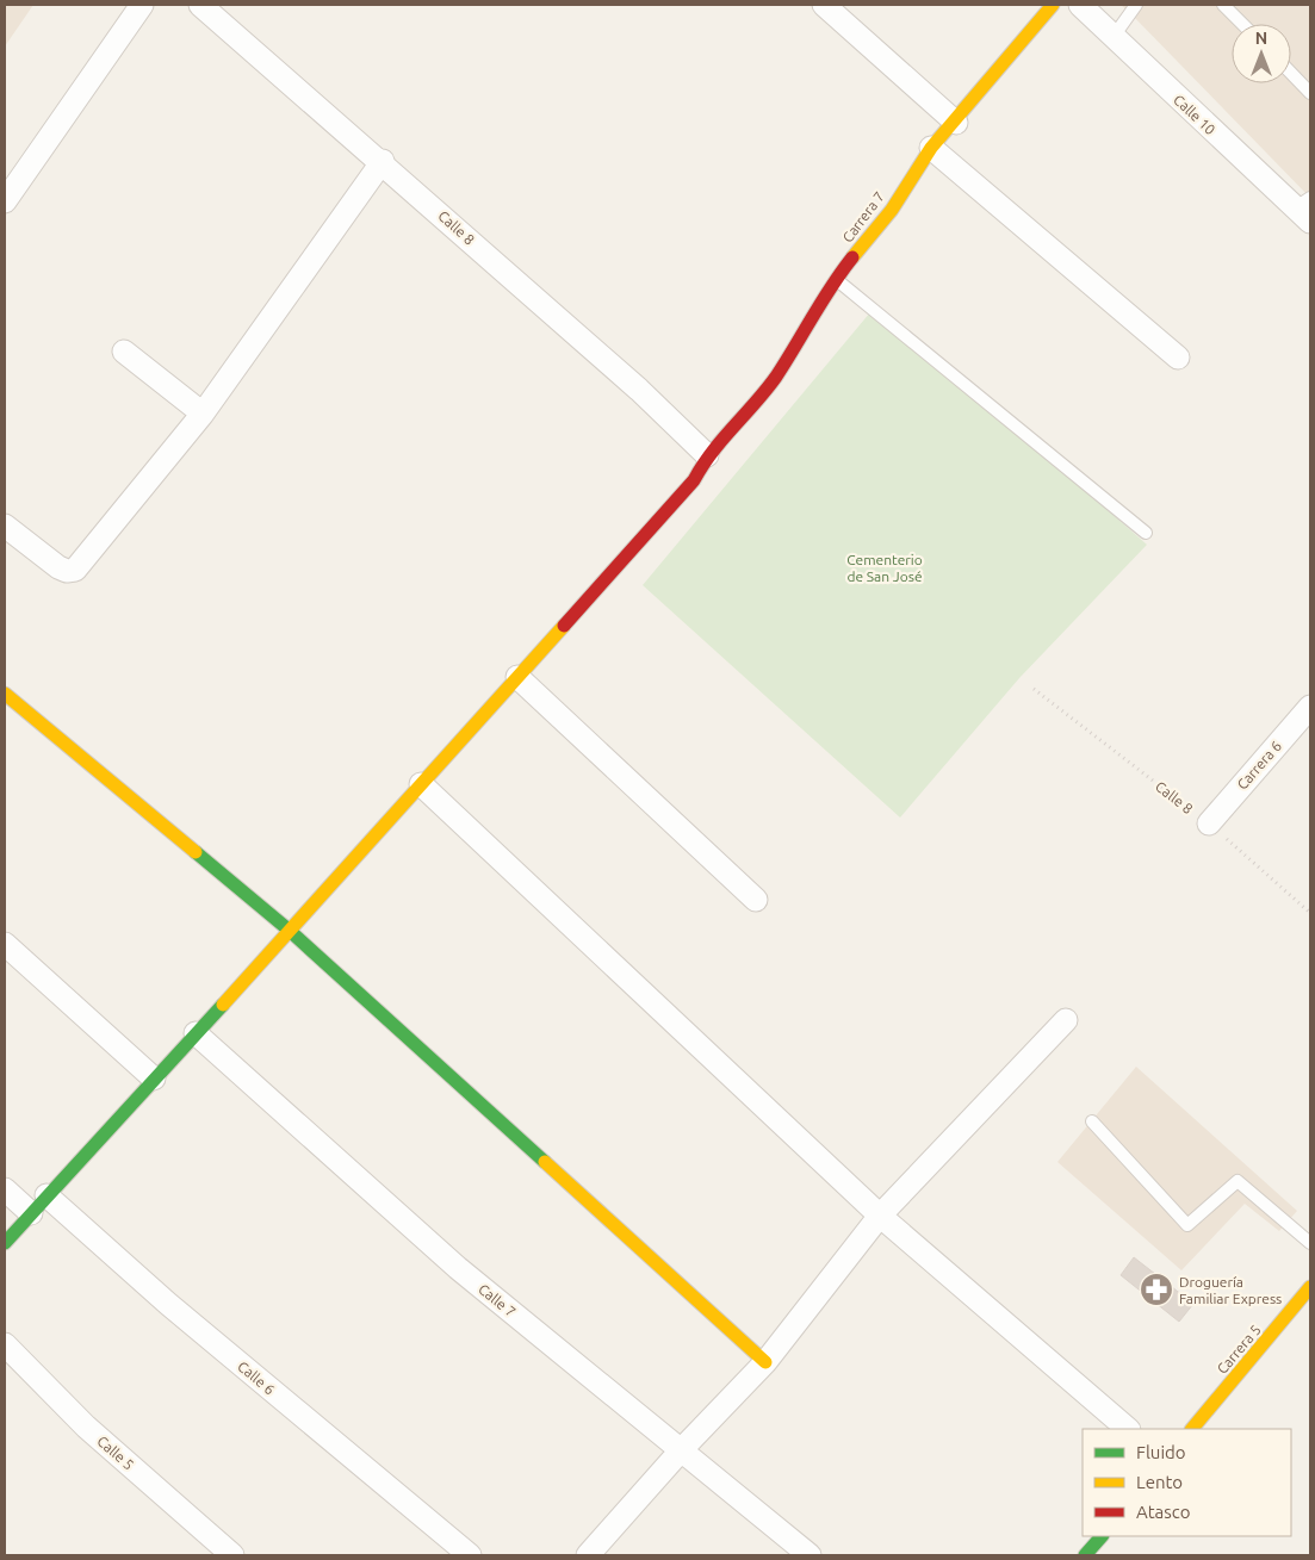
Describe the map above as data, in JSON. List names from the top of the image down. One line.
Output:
{"streets":{"street":["Calle 10","Carrera 7","Calle 8","Carrera 6","Calle 7","Carrera 5","Calle 6","Calle 5"]},"crossings":[["Carrera 7","Calle 8"],["Carrera 7","Calle 7"],["Carrera 7","Calle 6"],["Calle 8","Carrera 6"]],"parks":["Cementerio de San José"],"places":{"pharmacy":["Droguería Familiar Express"]},"legend":["Fluido","Lento","Atasco"],"north":"top"}
